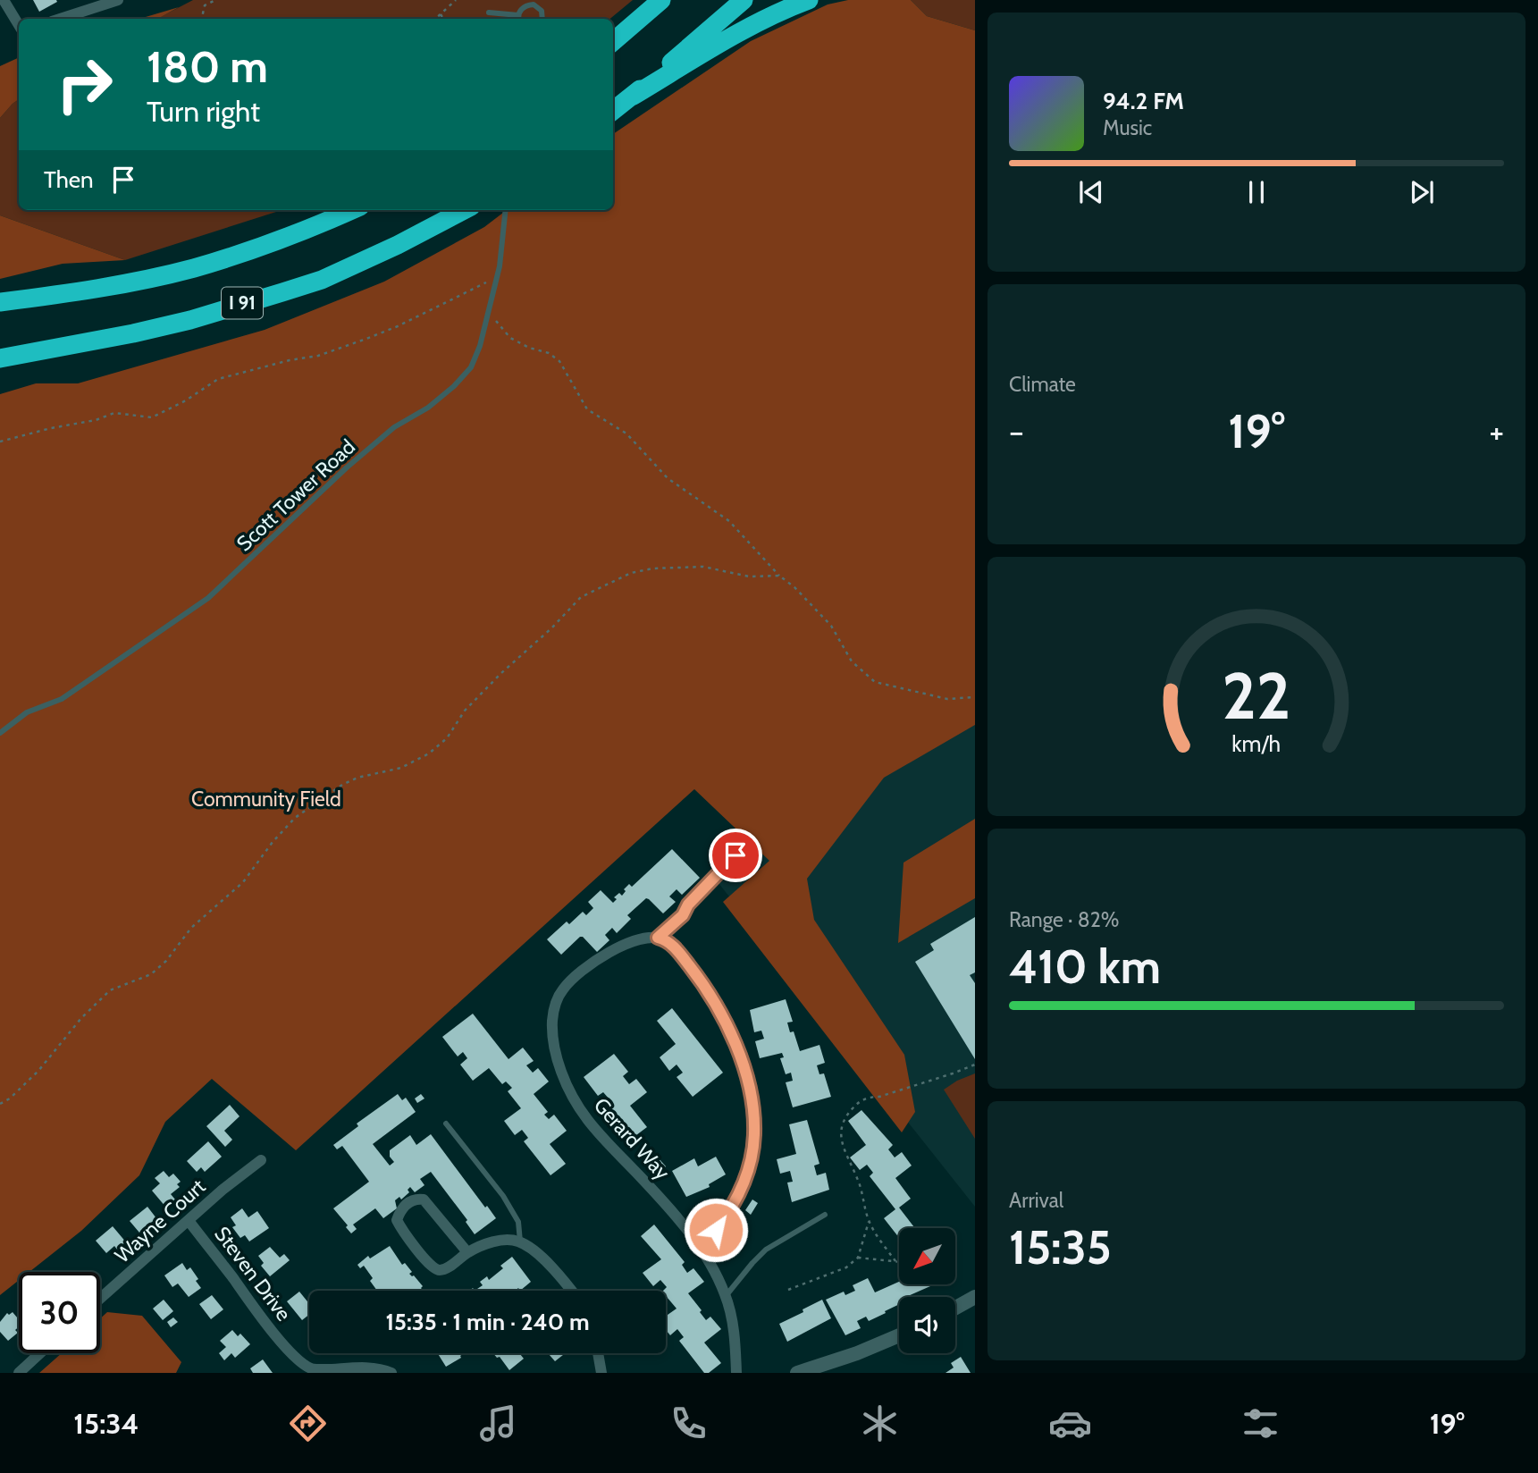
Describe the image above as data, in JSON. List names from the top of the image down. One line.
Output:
{"streets":{"highway":["I 91"],"street":["Gerard Way","Wayne Court","Steven Drive"],"lane":["Scott Tower Road"]},"crossings":[["Wayne Court","Steven Drive"]],"parks":["Community Field"],"north":"bottom left","page":{"turn":["180 m","Turn right"],"song":["94.2 FM","Music"],"then":"Then","tile":["Climate",["Range · 82%","410 km"],["Arrival","15:35"]],"heat":["−","19°","+"],"limit":"30","trip":"15:35 · 1 min · 240 m","tabs":["15:34","19°"],"gauge":["22","km/h"]}}
